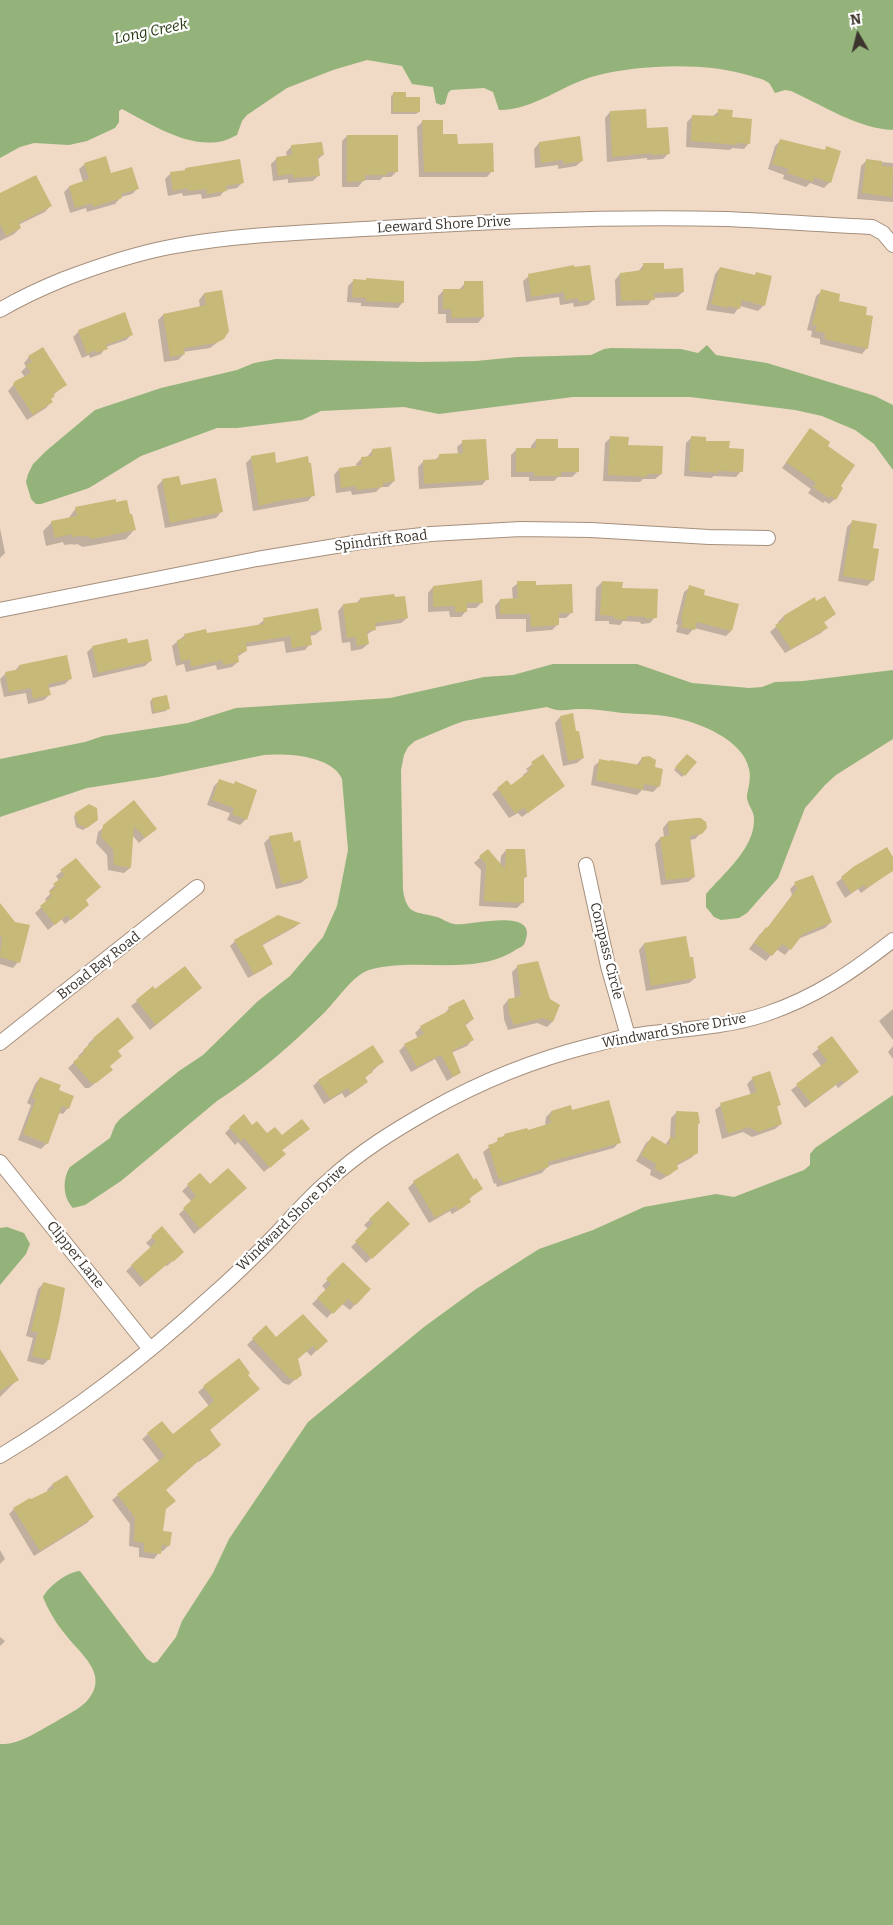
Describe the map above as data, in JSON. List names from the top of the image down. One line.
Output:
{"streets":{"street":["Leeward Shore Drive","Spindrift Road","Compass Circle","Broad Bay Road","Windward Shore Drive","Clipper Lane"]},"crossings":[["Compass Circle","Windward Shore Drive"],["Windward Shore Drive","Clipper Lane"]],"water":["Long Creek"],"north":"top"}
